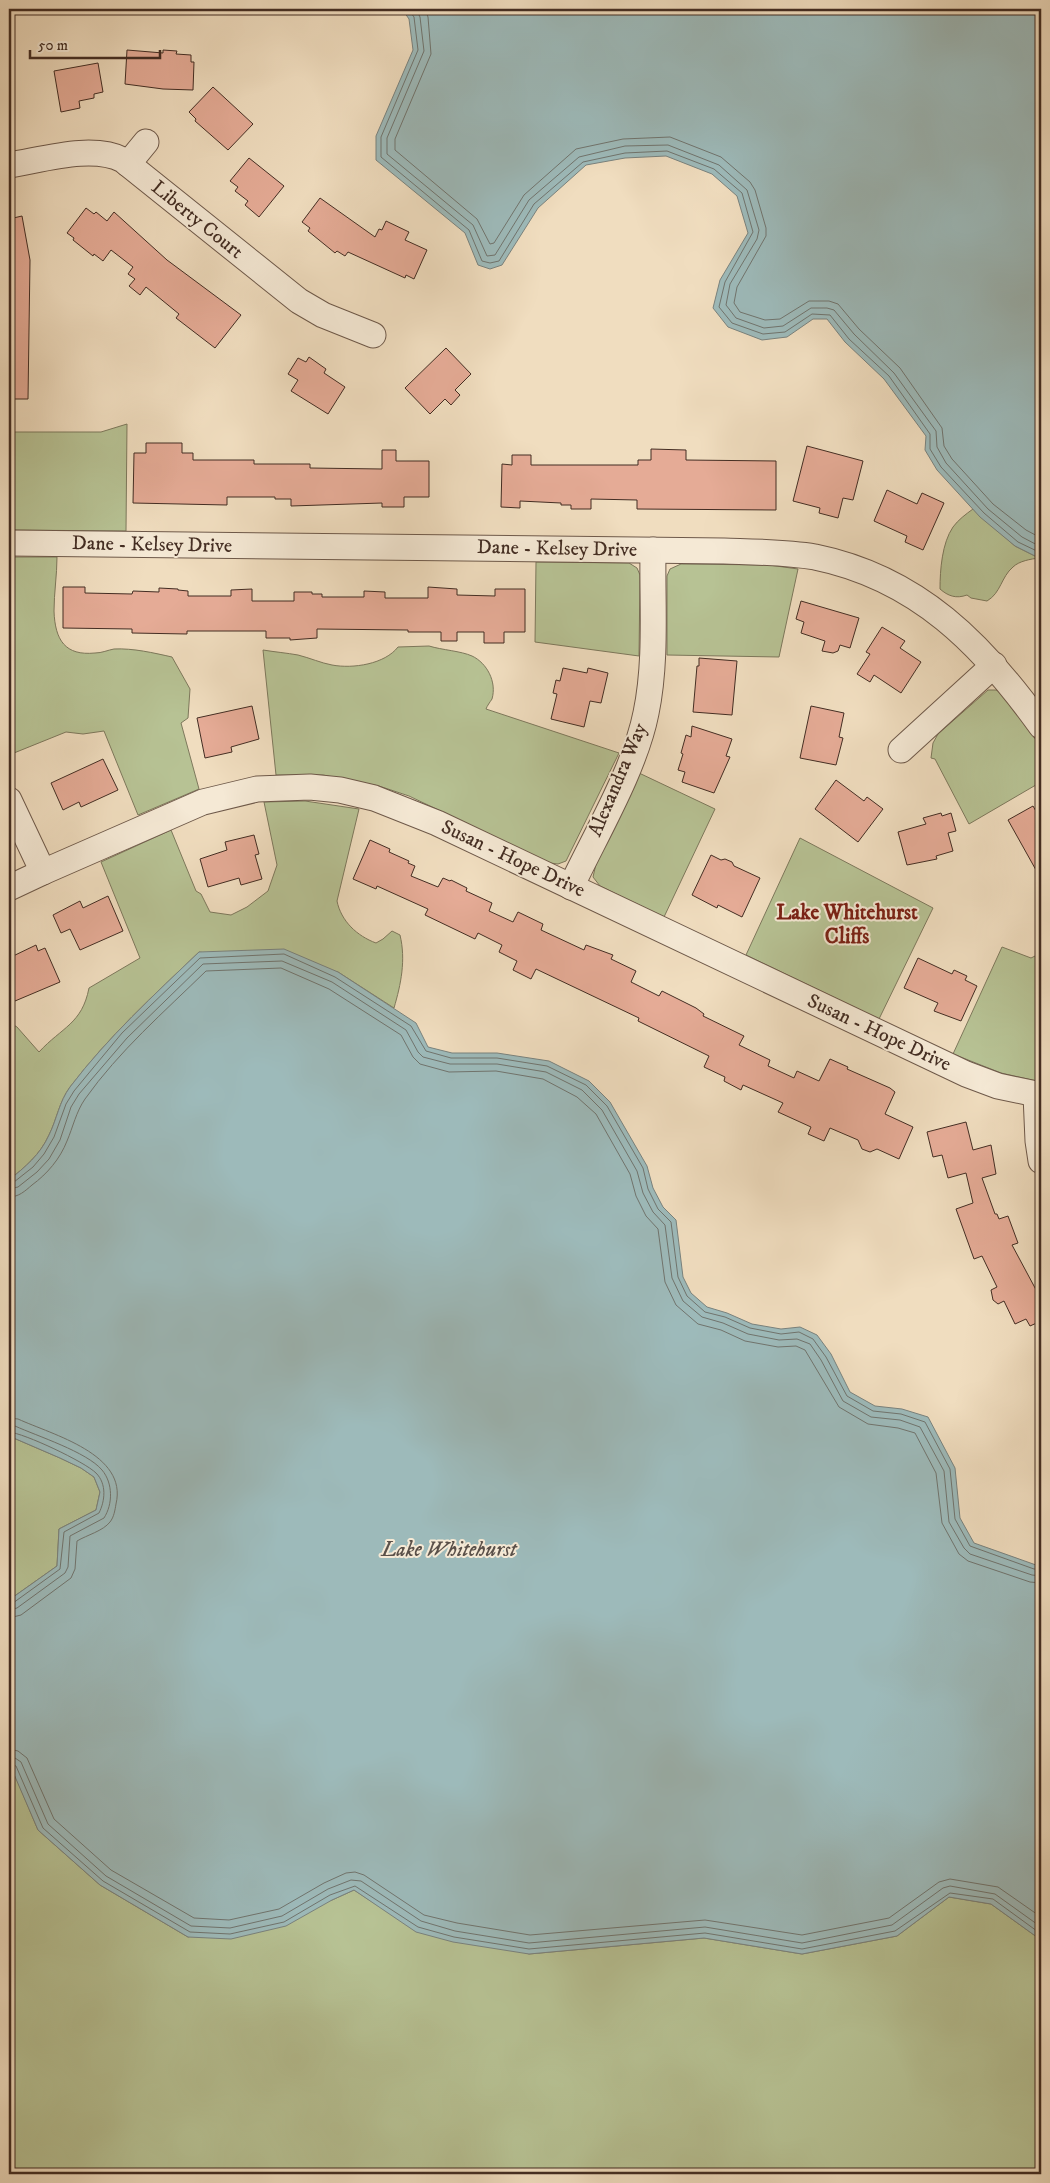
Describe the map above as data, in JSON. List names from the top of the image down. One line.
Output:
{"streets":{"street":["Liberty Court","Dane - Kelsey Drive","Alexandra Way","Susan - Hope Drive"]},"crossings":[["Dane - Kelsey Drive","Alexandra Way"],["Alexandra Way","Susan - Hope Drive"]],"districts":["Lake Whitehurst Cliffs"],"water":["Lake Whitehurst"],"scale_bar":"50 m"}
